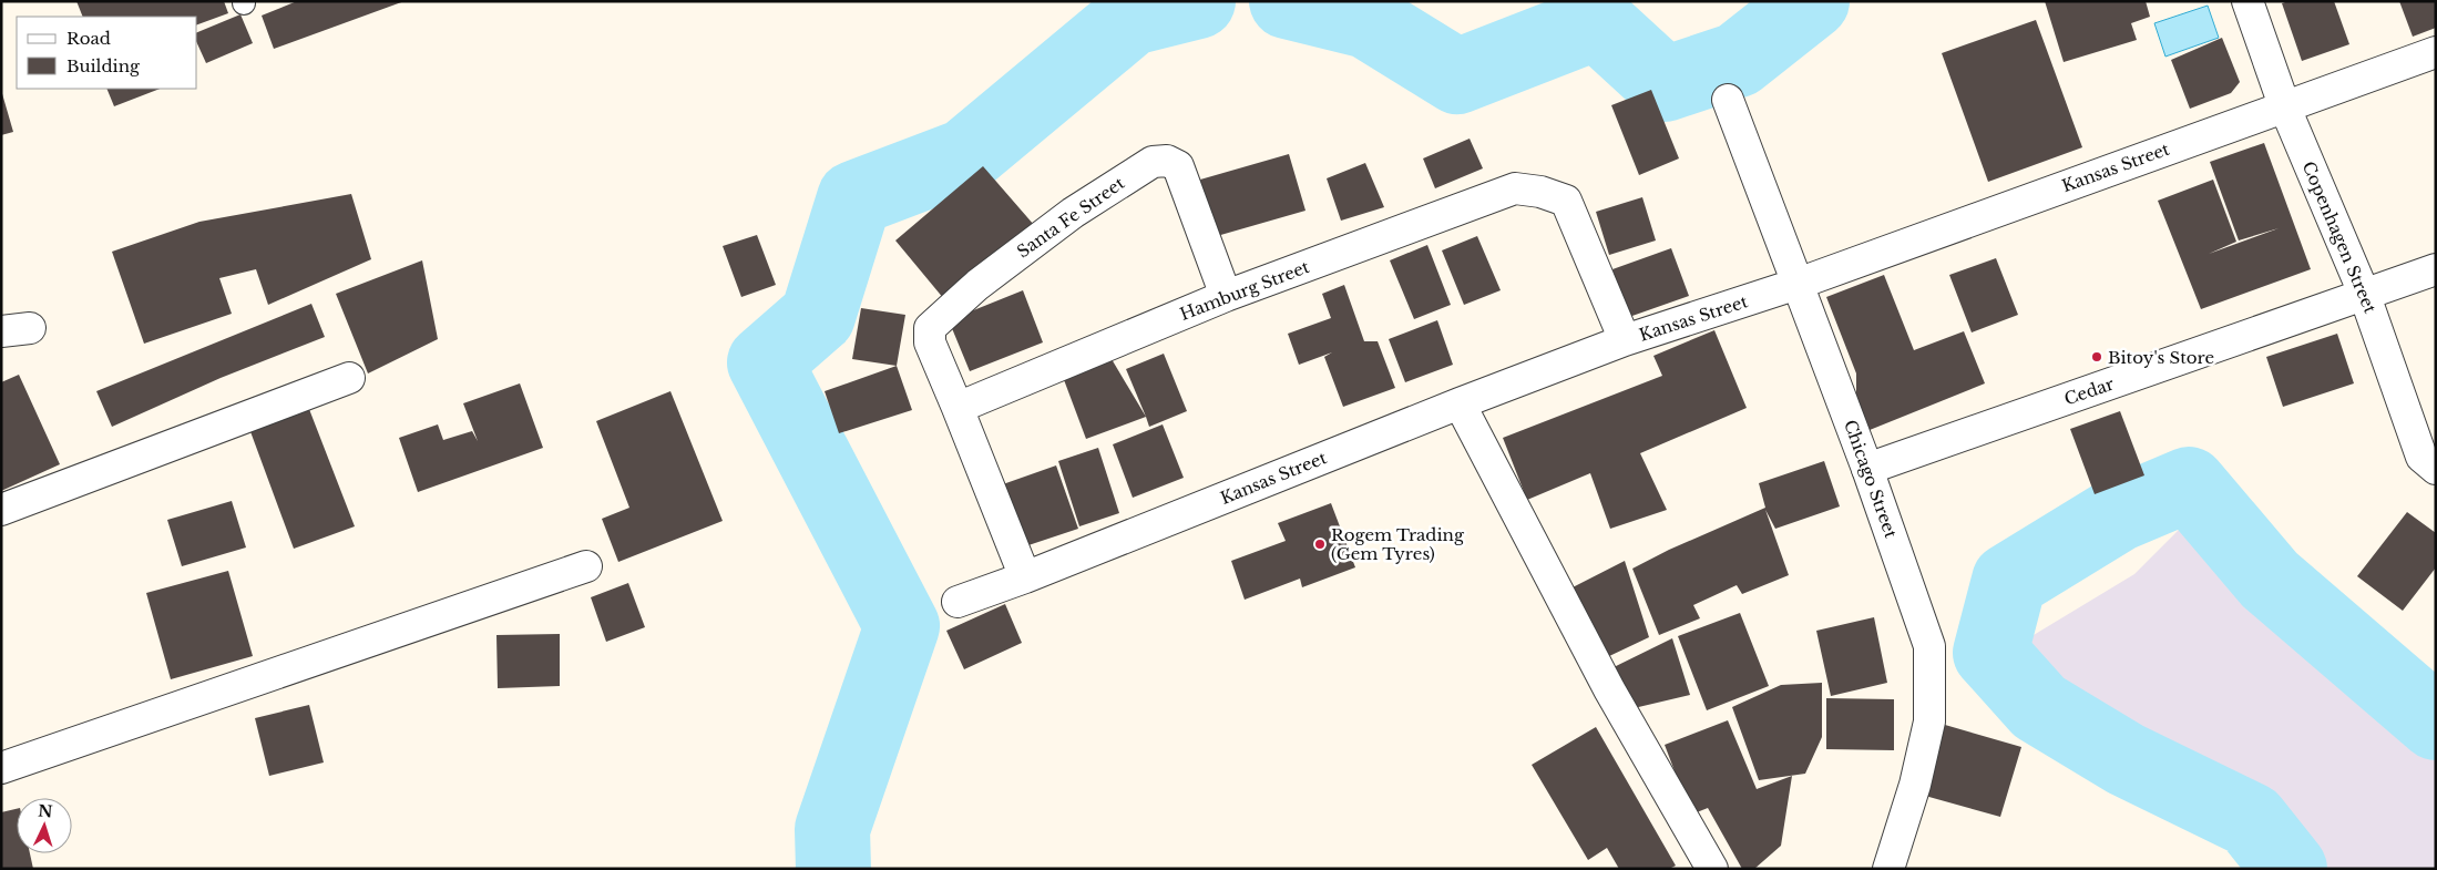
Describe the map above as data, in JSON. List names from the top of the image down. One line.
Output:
{"streets":{"street":["Kansas Street","Santa Fe Street","Copenhagen Street","Hamburg Street","Cedar","Chicago Street"]},"crossings":[["Kansas Street","Copenhagen Street"],["Kansas Street","Hamburg Street"],["Kansas Street","Chicago Street"],["Santa Fe Street","Hamburg Street"],["Copenhagen Street","Cedar"],["Cedar","Chicago Street"]],"places":["Bitoy's Store","Rogem Trading (Gem Tyres)"],"legend":["Road","Building"],"north":"top"}
